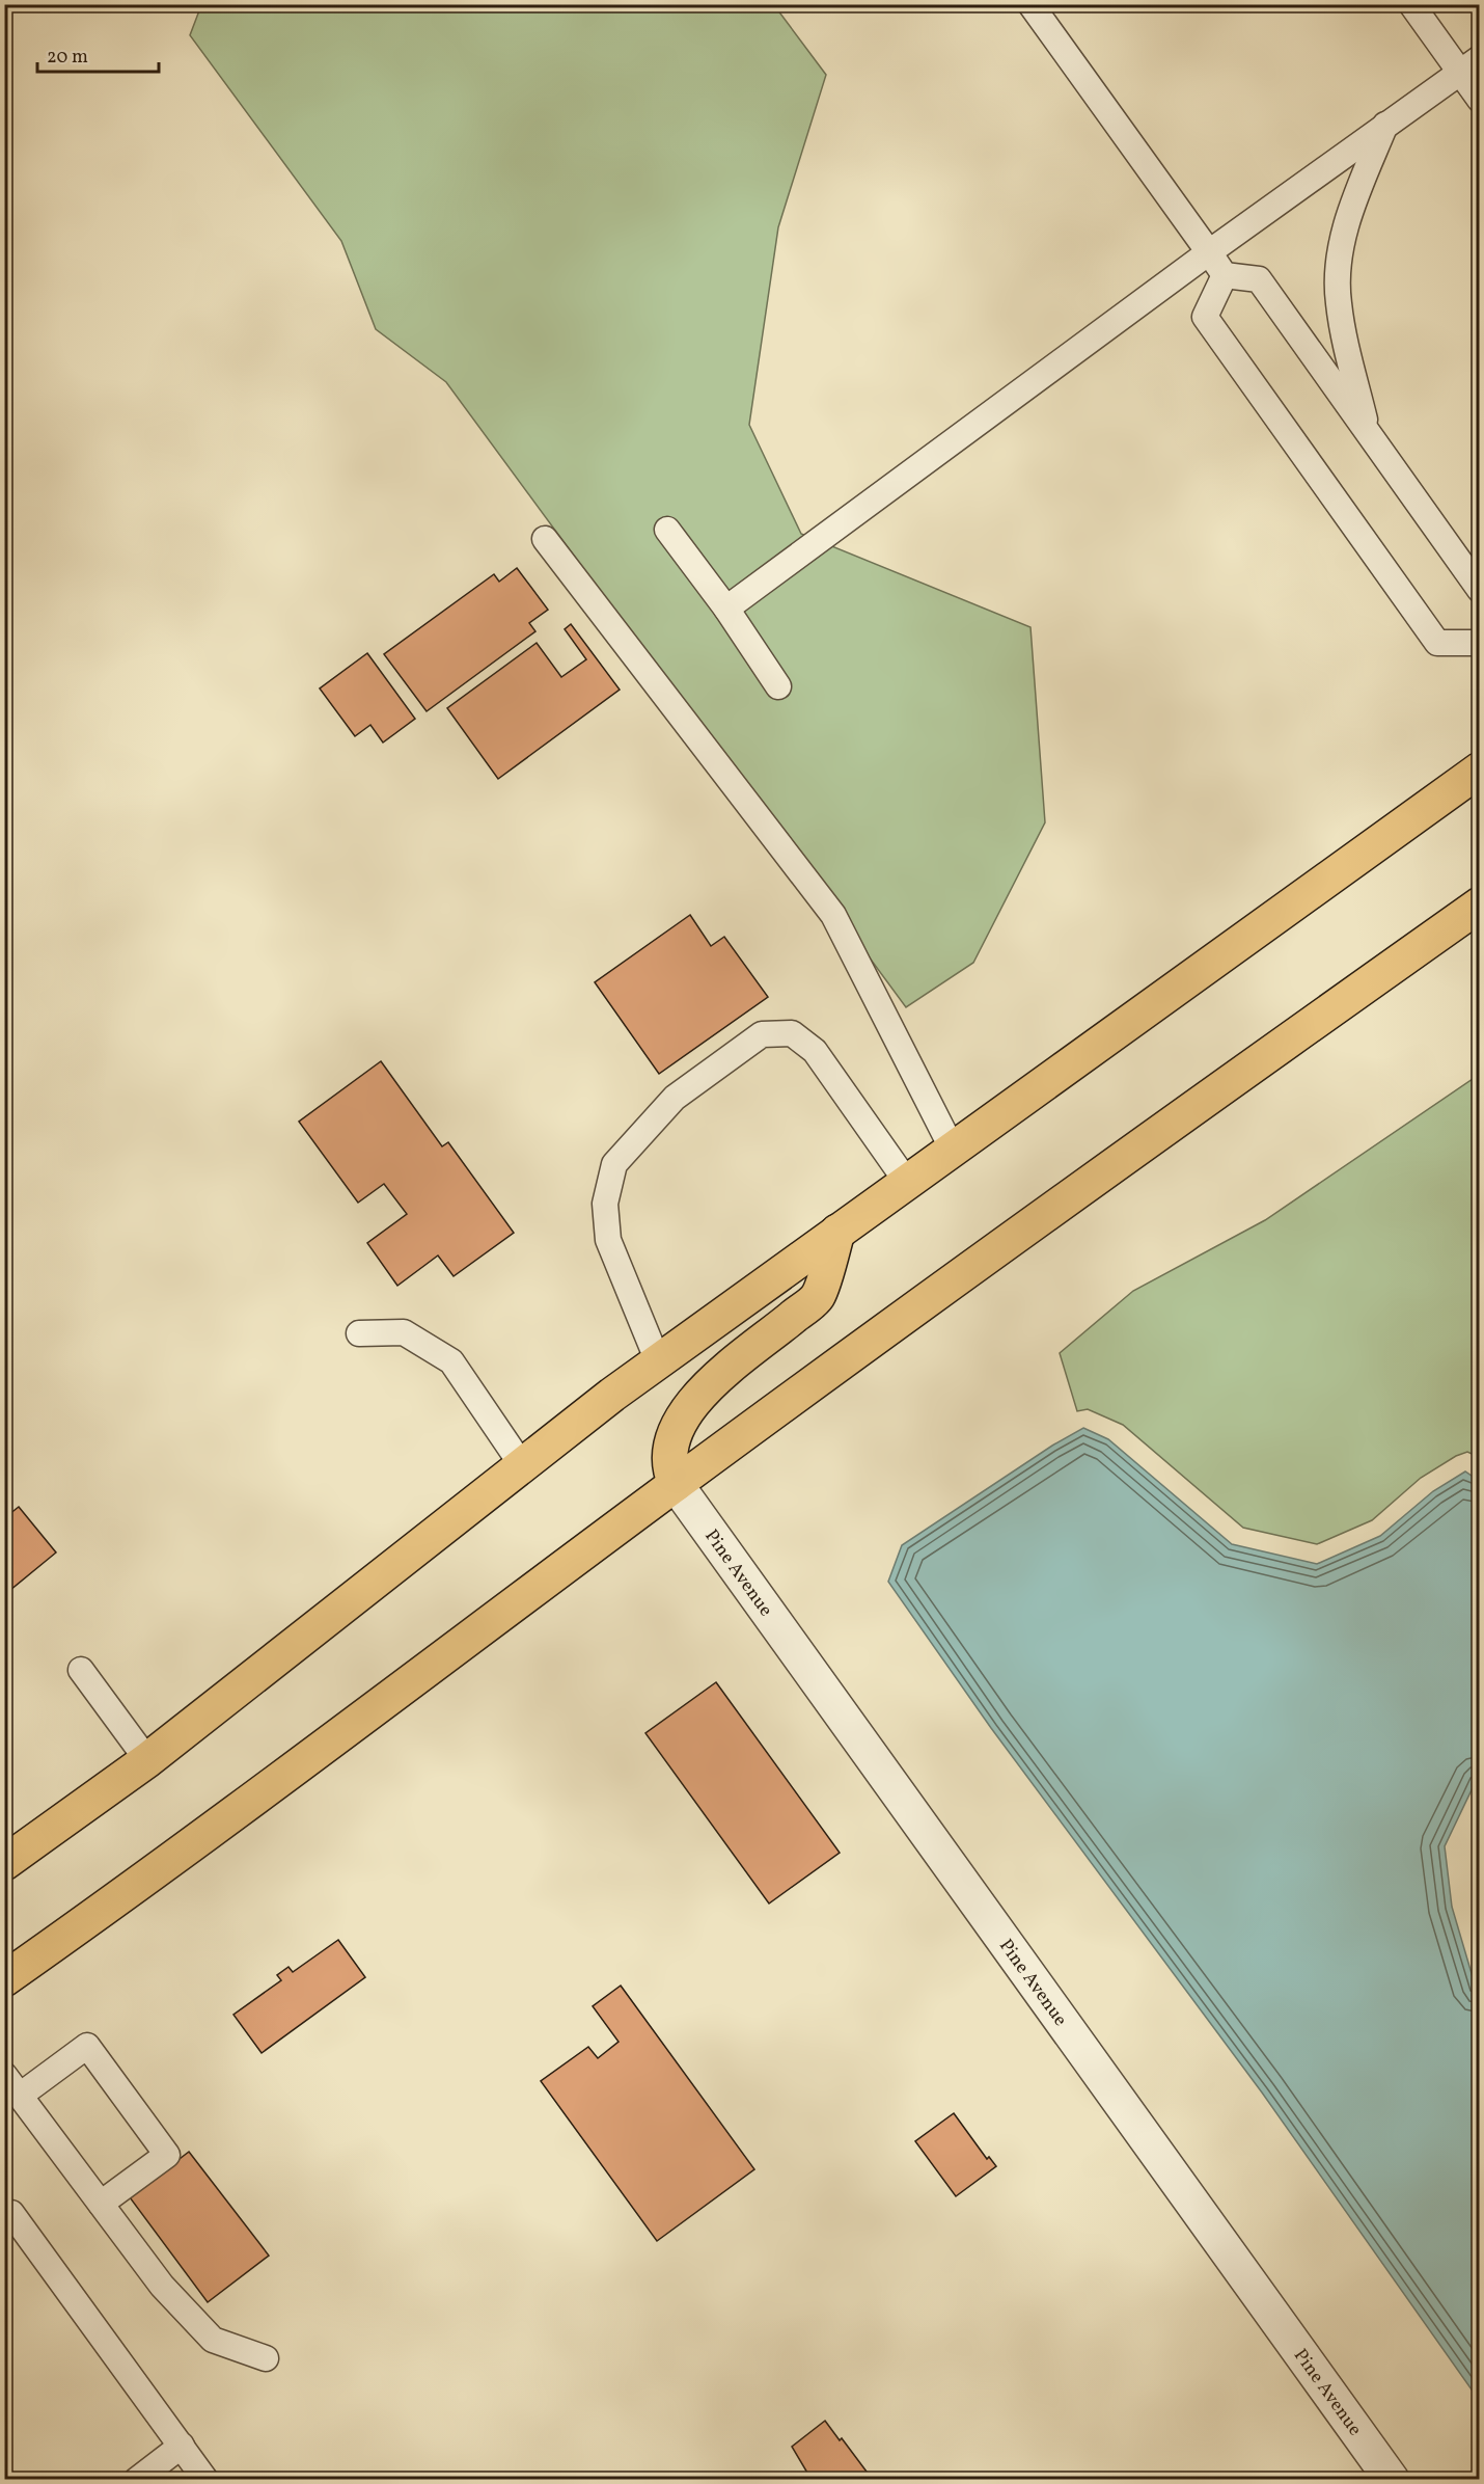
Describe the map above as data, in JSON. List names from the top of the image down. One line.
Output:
{"streets":{"street":["Pine Avenue"]},"scale_bar":"20 m"}
